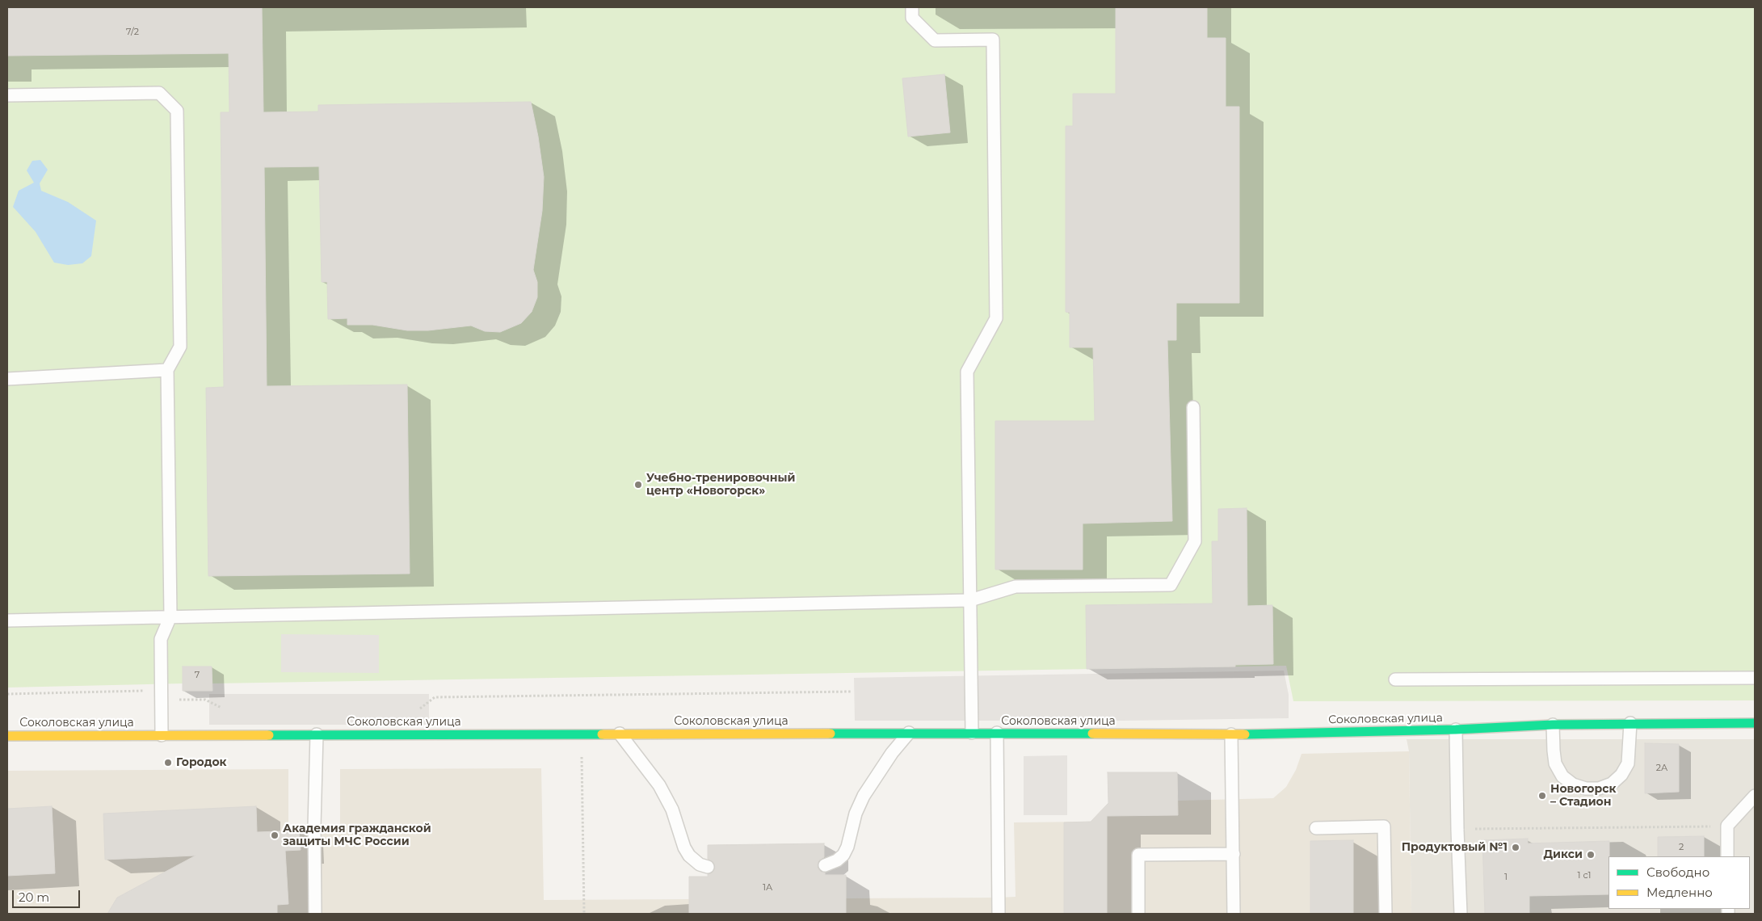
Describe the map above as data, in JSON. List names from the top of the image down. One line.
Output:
{"streets":{"street":["Соколовская улица"]},"places":["Учебно-тренировочный центр «Новогорск»","Городок","Новогорск – Стадион","Академия гражданской защиты МЧС России","Продуктовый №1","Дикси"],"house_numbers":["7/2","7","2А","2","1 с1","1","1А"],"legend":["Свободно","Медленно"],"scale_bar":"20 m"}
